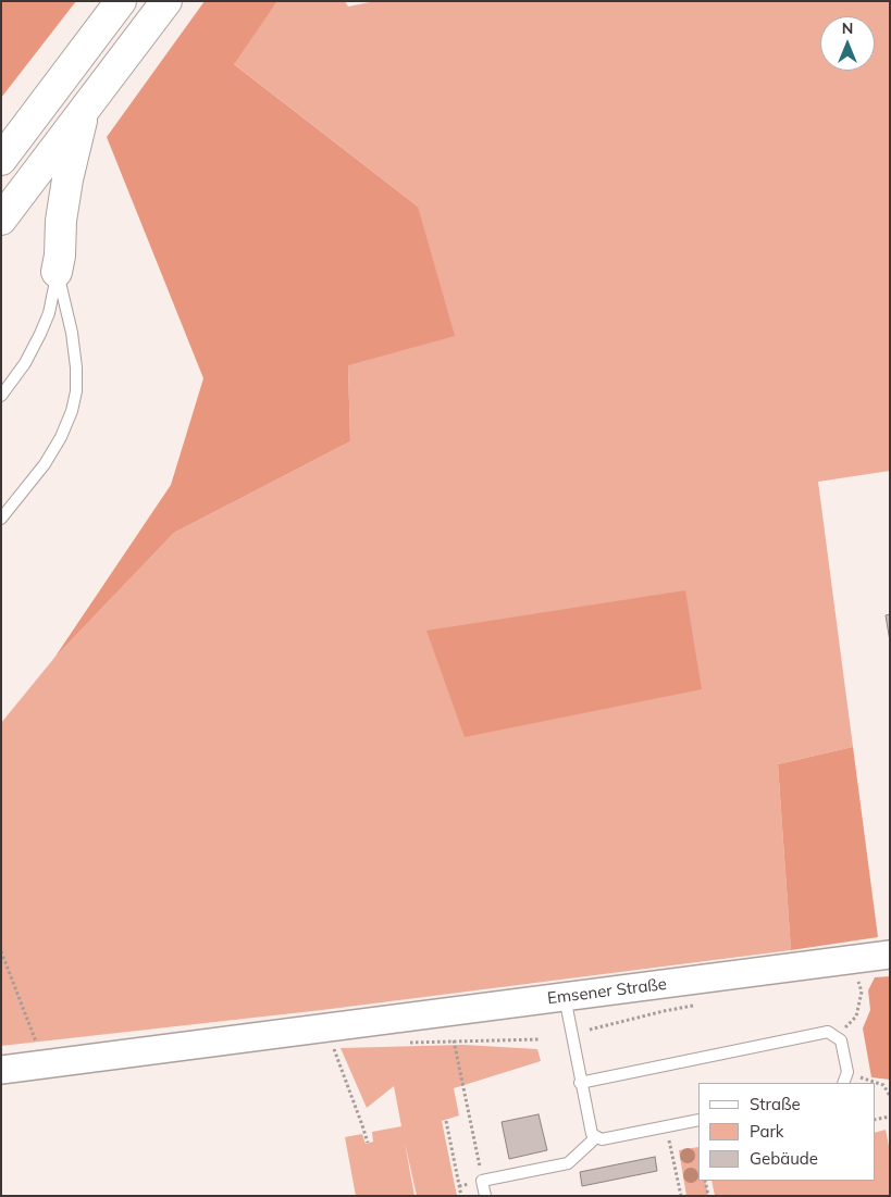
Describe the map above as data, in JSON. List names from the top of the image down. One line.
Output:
{"streets":{"street":["Emsener Straße"]},"legend":["Straße","Park","Gebäude"],"north":"top"}
